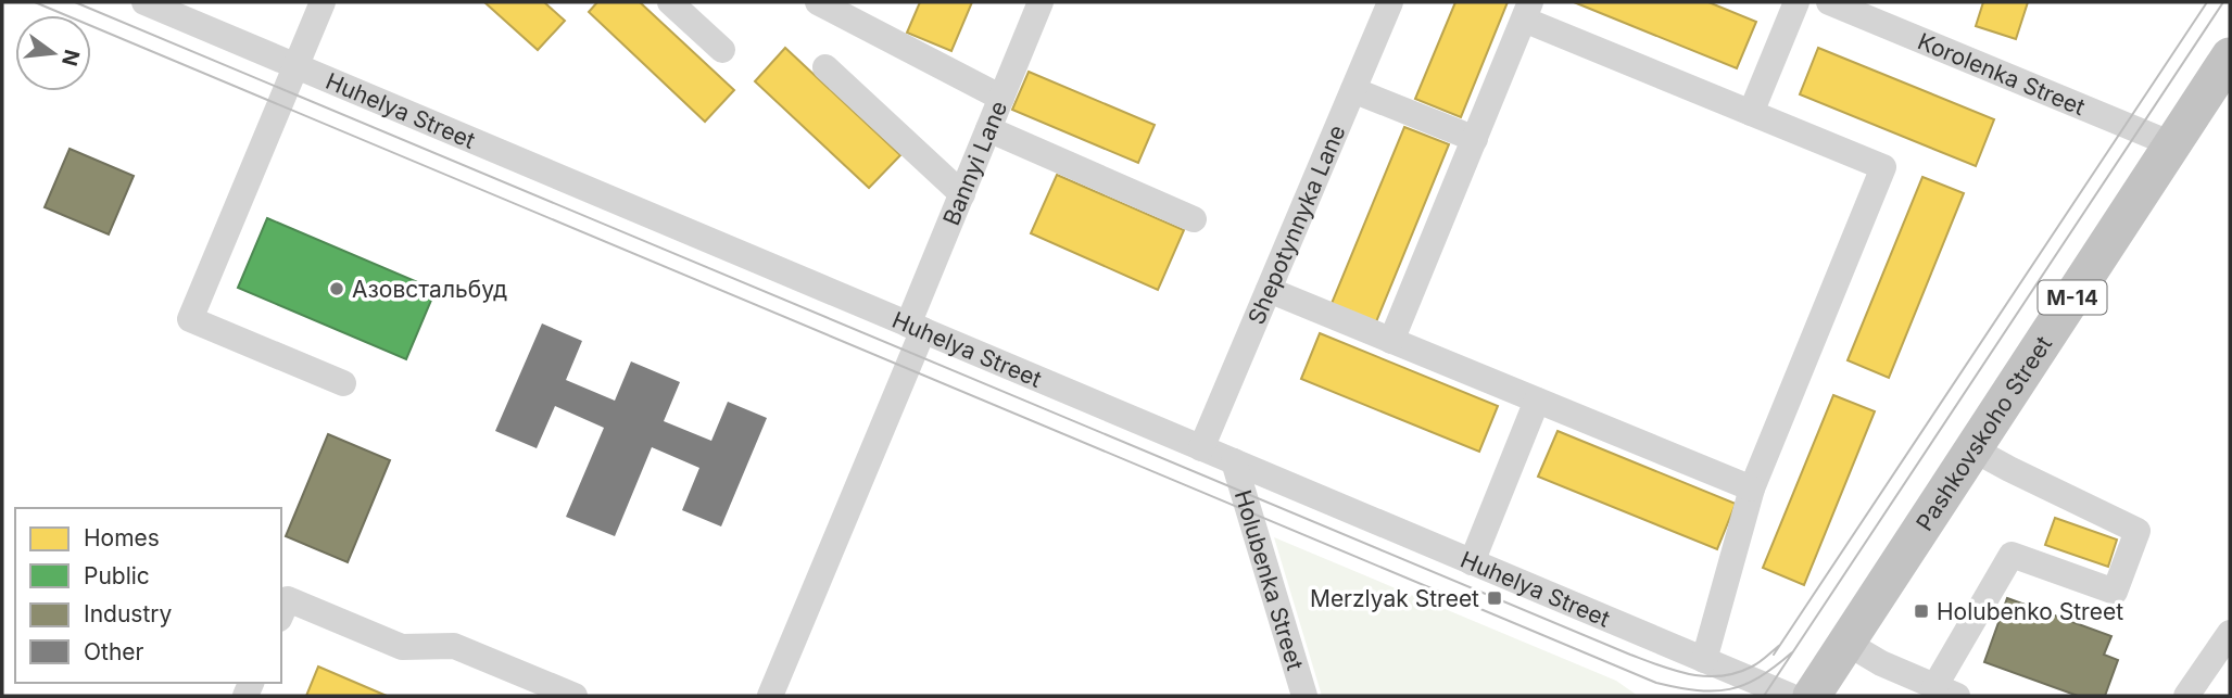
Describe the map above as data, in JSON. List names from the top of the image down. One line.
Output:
{"streets":{"highway":["М-14","Pashkovskoho Street"],"street":["Korolenka Street","Huhelya Street","Bannyi Lane","Shepotynnyka Lane","Holubenka Street"]},"crossings":[["Korolenka Street","Pashkovskoho Street"],["Huhelya Street","Bannyi Lane"],["Huhelya Street","Shepotynnyka Lane"],["Huhelya Street","Holubenka Street"]],"places":{"other":["Азовстальбуд"],"transit":["Merzlyak Street","Holubenko Street"]},"legend":["Homes","Public","Industry","Other"],"north":"right"}
